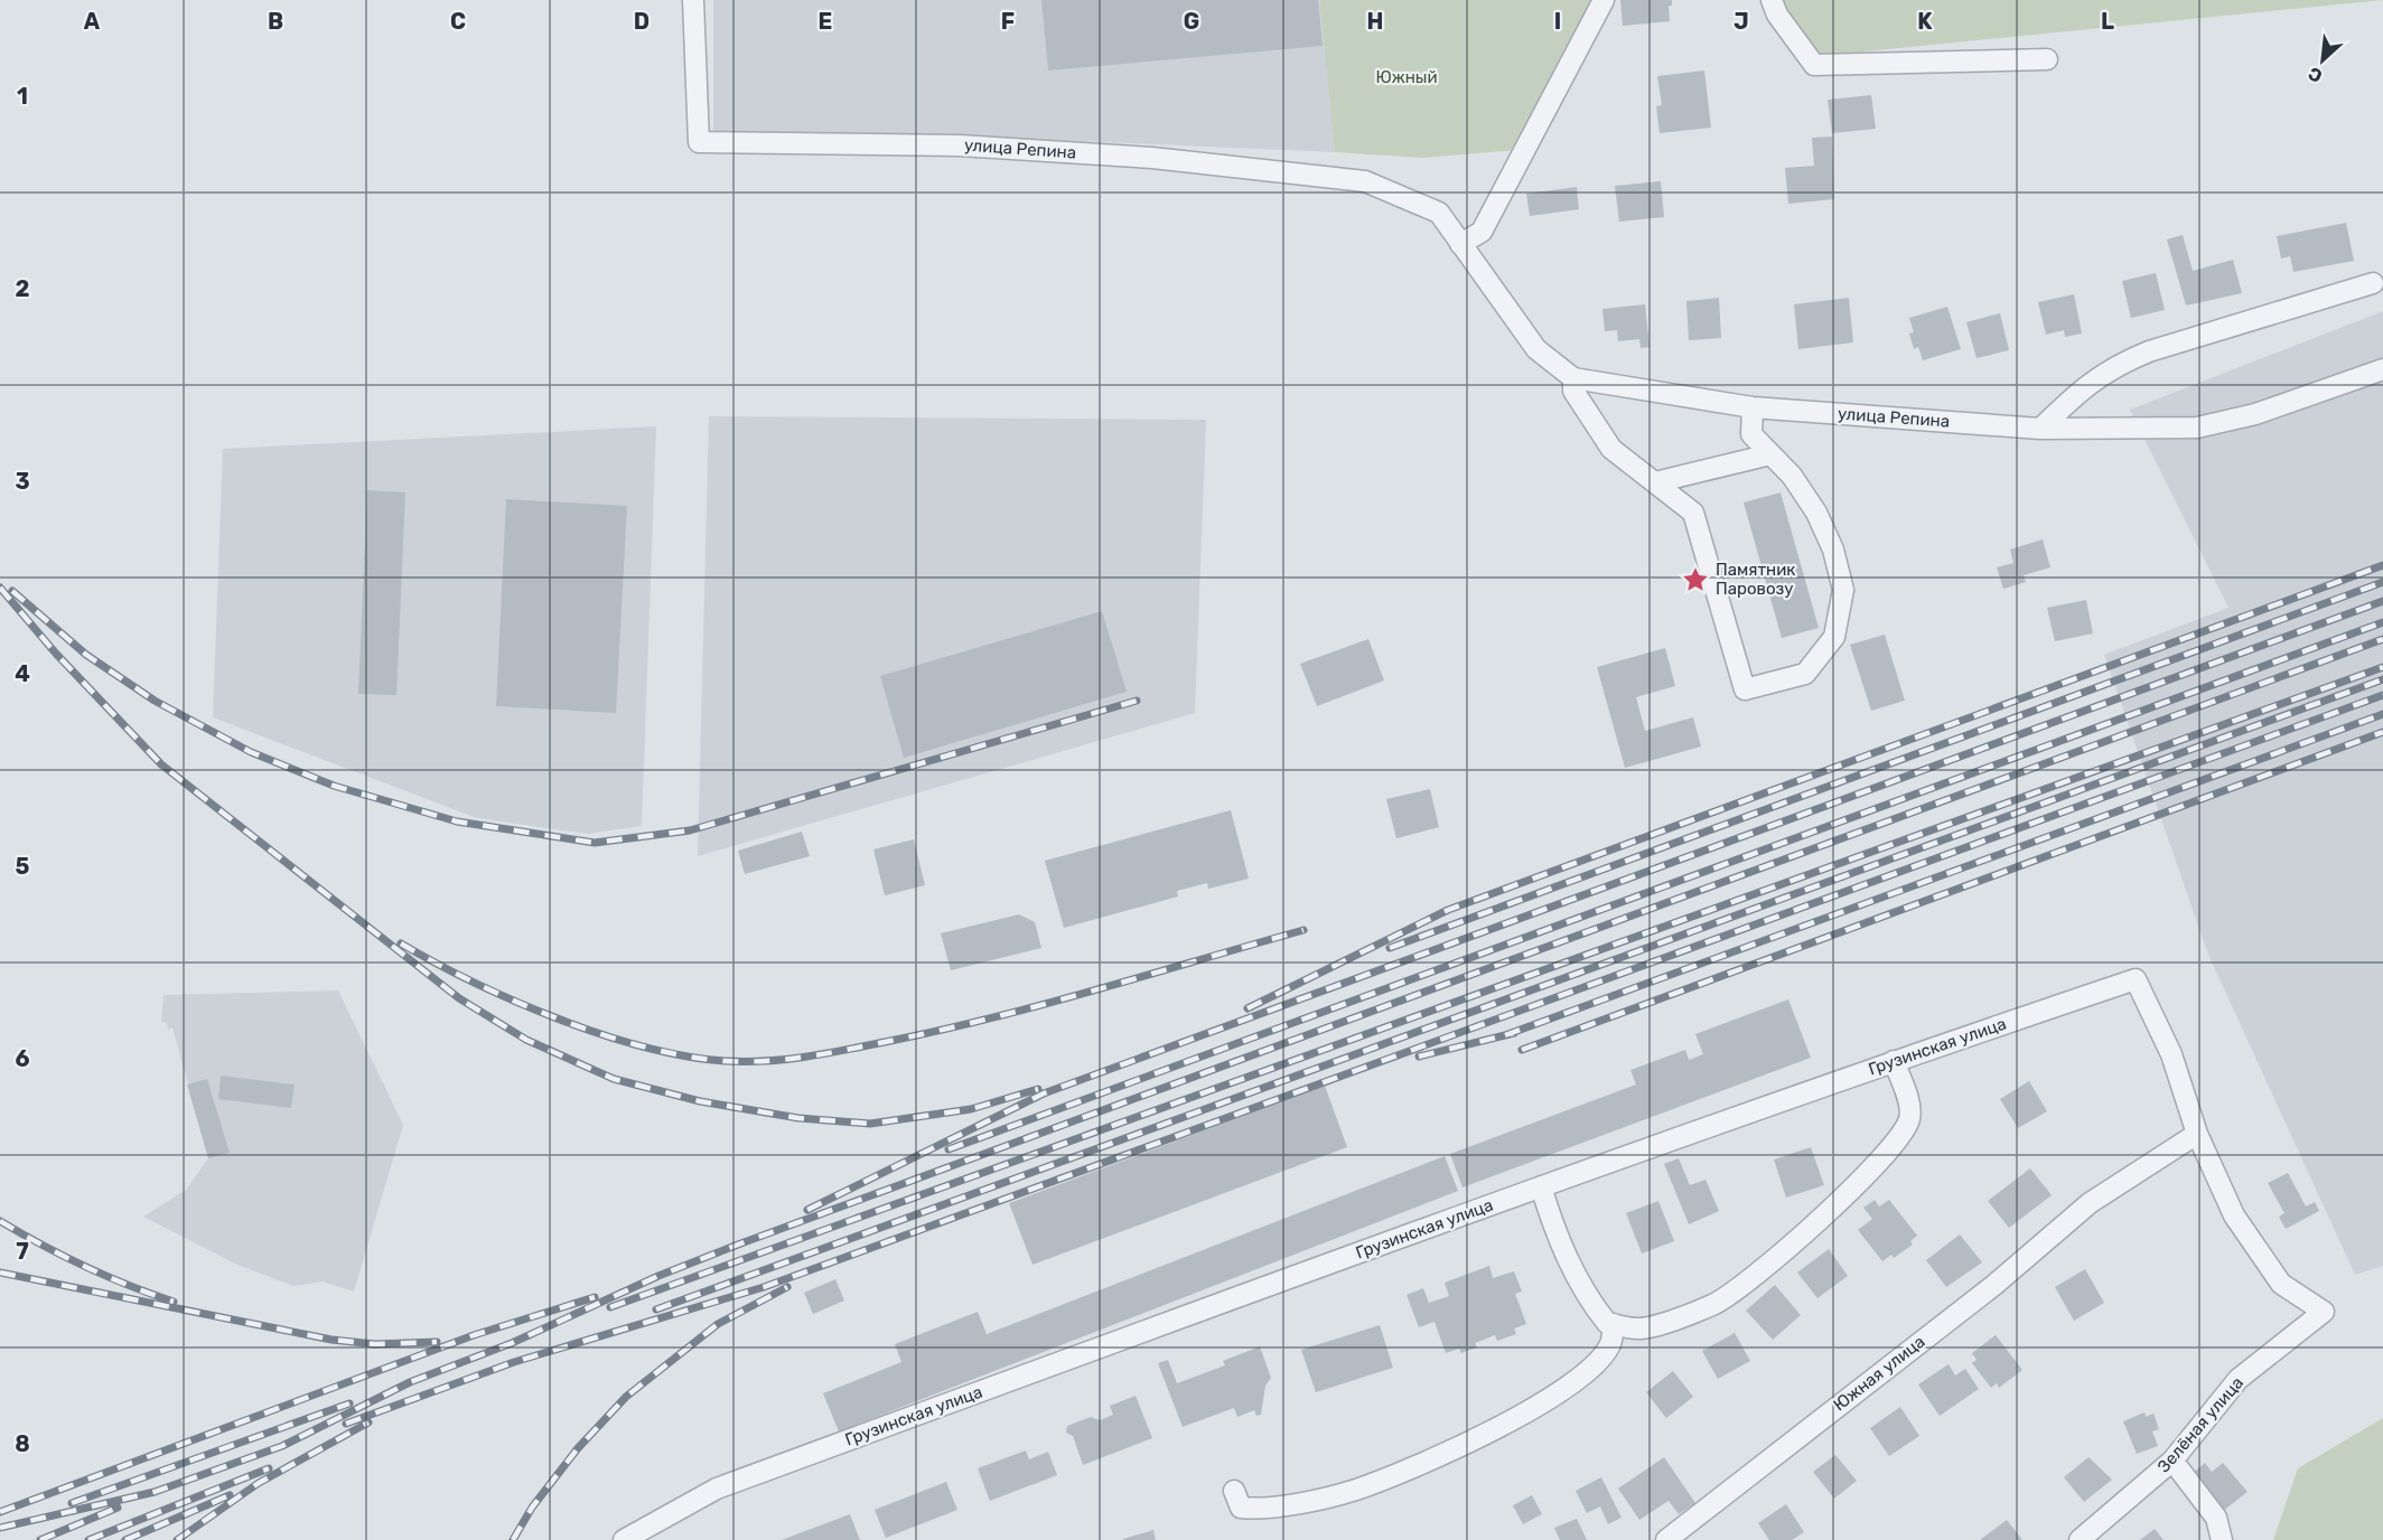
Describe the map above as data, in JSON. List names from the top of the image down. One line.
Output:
{"streets":{"street":["улица Репина","Грузинская улица","Южная улица","Зелёная улица"]},"crossings":[["Грузинская улица","Южная улица"],["Грузинская улица","Зелёная улица"],["Южная улица","Зелёная улица"]],"parks":["Южный"],"places":{"place":["Памятник Паровозу"]},"north":"bottom left","grid":{"columns":["A","B","C","D","E","F","G","H","I","J","K","L"],"rows":["1","2","3","4","5","6","7","8"]}}
